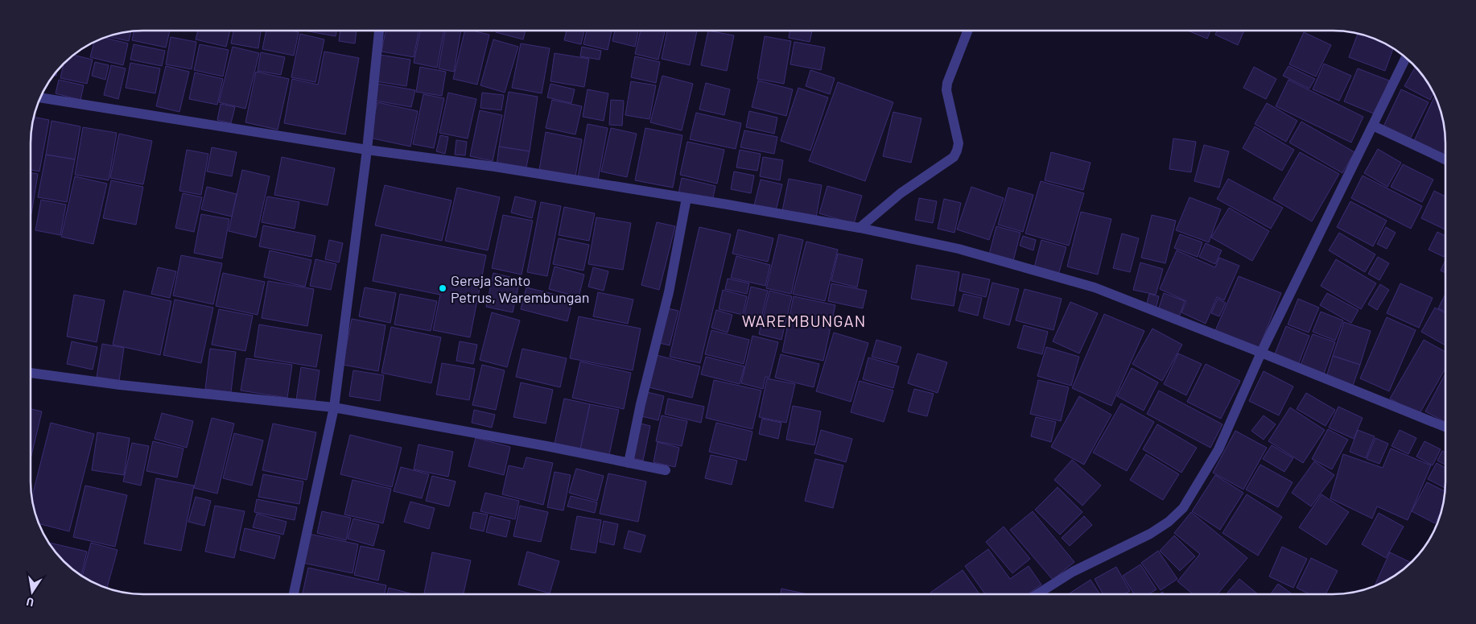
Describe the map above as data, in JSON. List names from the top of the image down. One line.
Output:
{"districts":["WAREMBUNGAN"],"places":["Gereja Santo Petrus, Warembungan"],"north":"bottom"}
